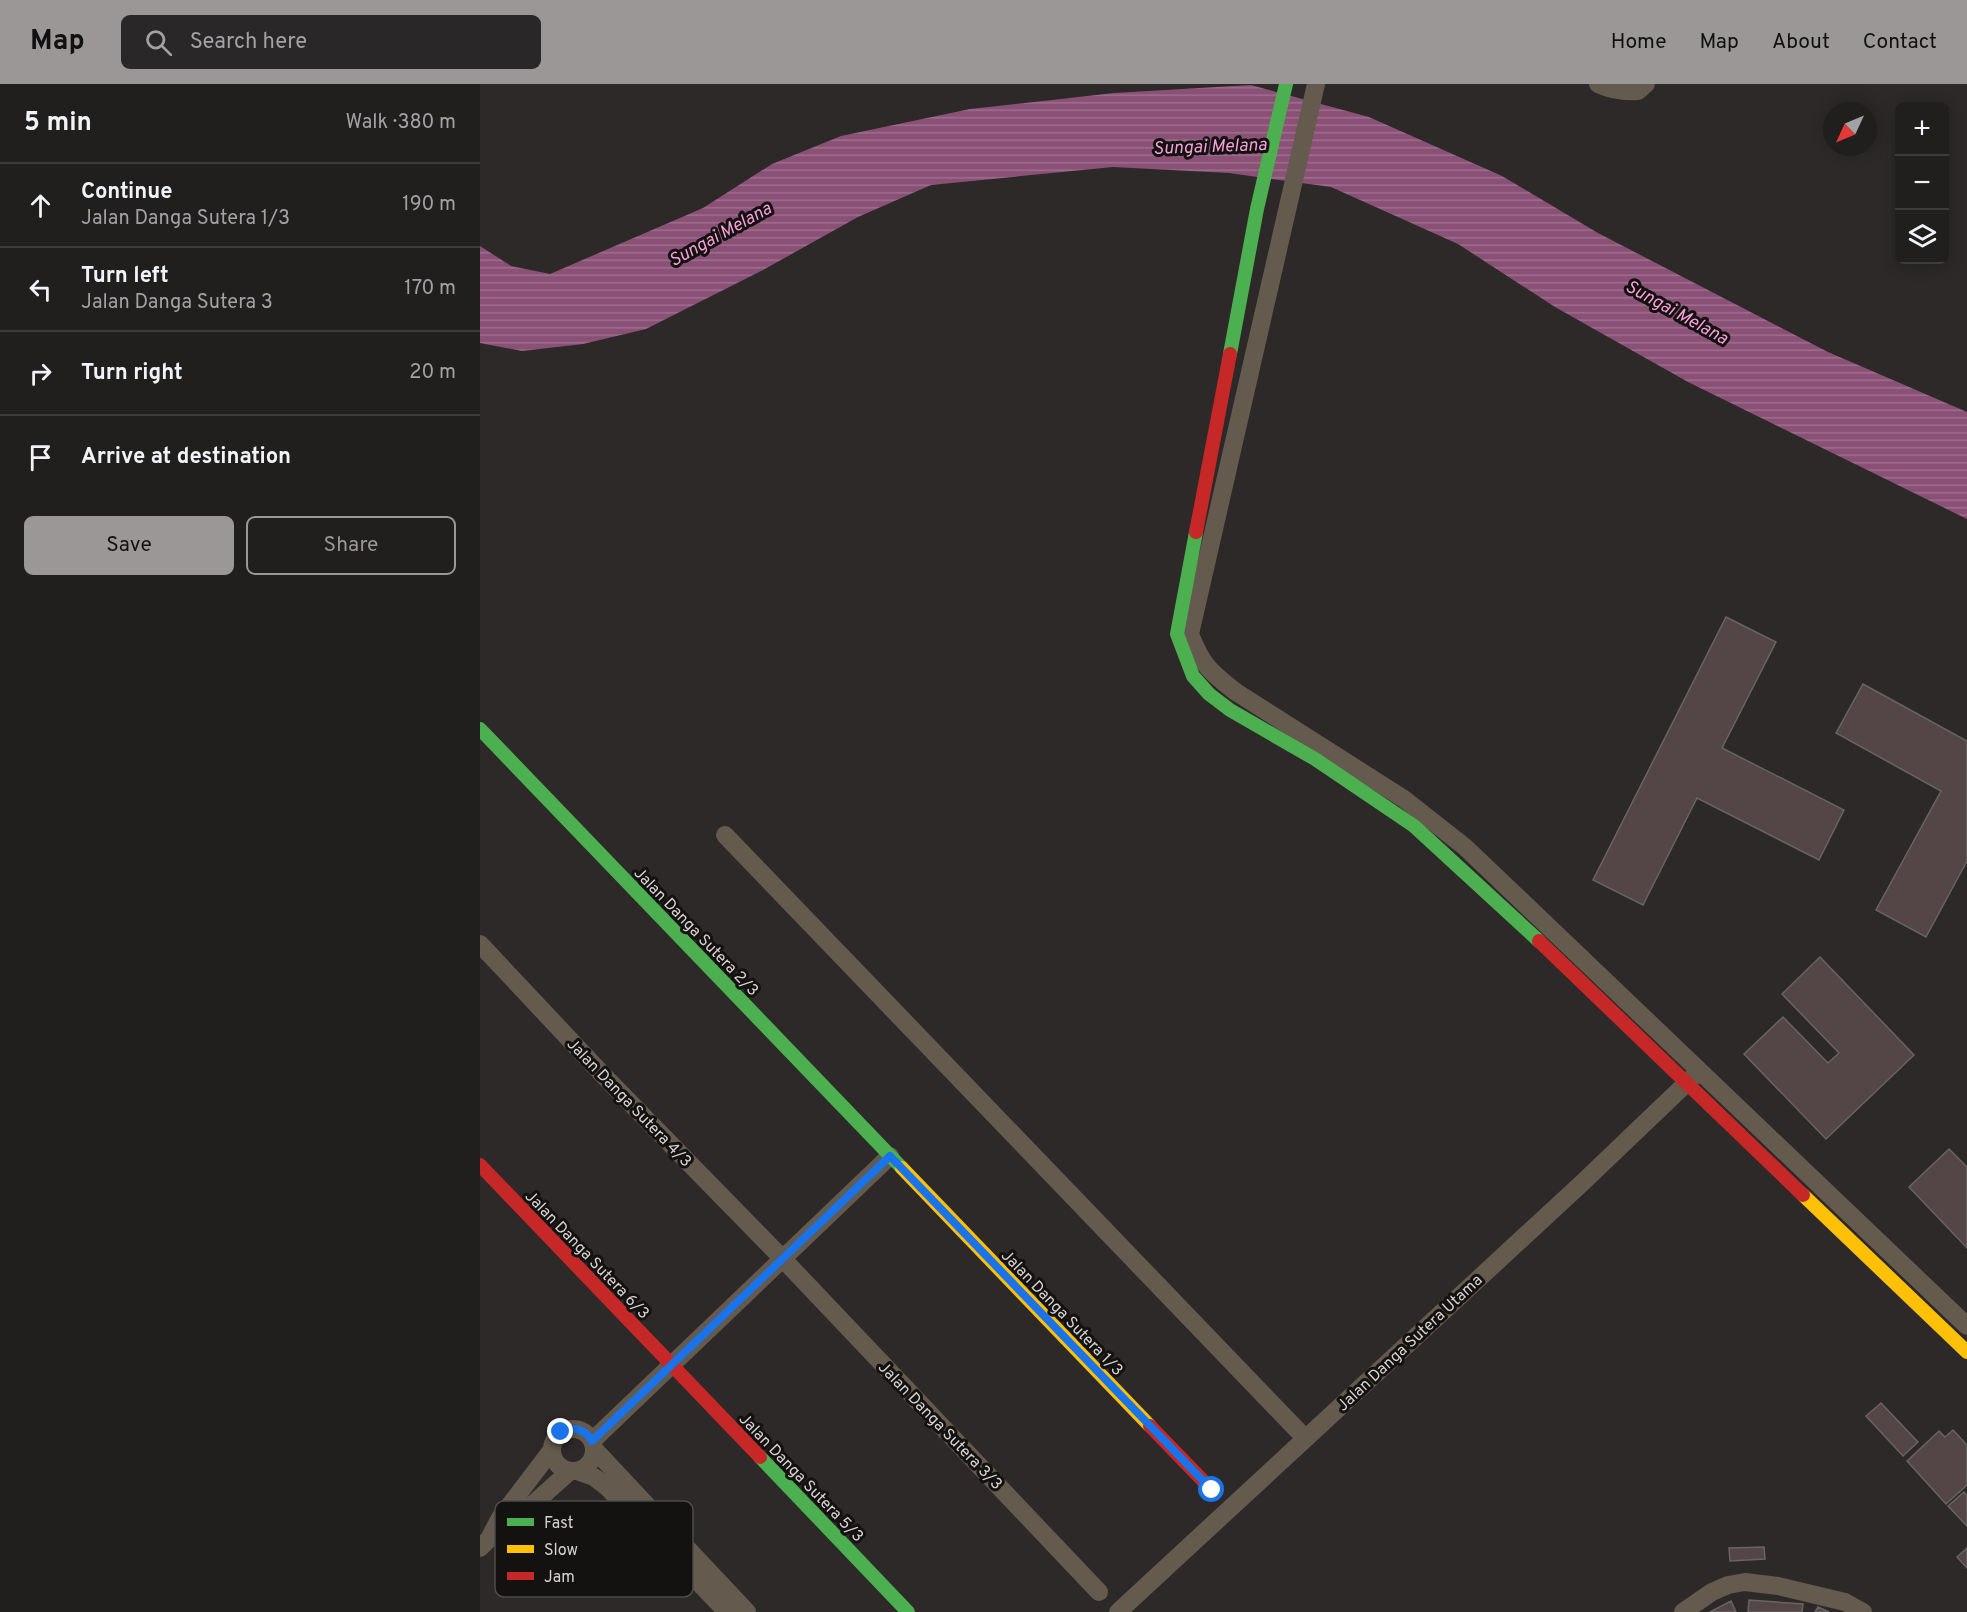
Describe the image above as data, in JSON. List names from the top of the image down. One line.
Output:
{"streets":{"street":["Jalan Danga Sutera 2/3","Jalan Danga Sutera 4/3","Jalan Danga Sutera 6/3","Jalan Danga Sutera 1/3","Jalan Danga Sutera Utama","Jalan Danga Sutera 3/3","Jalan Danga Sutera 5/3"]},"crossings":[["Jalan Danga Sutera 2/3","Jalan Danga Sutera 1/3"],["Jalan Danga Sutera 4/3","Jalan Danga Sutera 3/3"],["Jalan Danga Sutera 6/3","Jalan Danga Sutera 5/3"]],"water":["Sungai Melana"],"legend":["Fast","Slow","Jam"],"north":"bottom left","page":{"header":"Map","search":"Search here","nav":["Home","Map","About","Contact"],"heading":["5 min","Walk · 380 m"],"map_buttons":["+","−"],"list":[["Continue","Jalan Danga Sutera 1/3","190 m"],["Turn left","Jalan Danga Sutera 3","170 m"],["Turn right","20 m"],"Arrive at destination"],"buttons":["Save","Share"]}}
